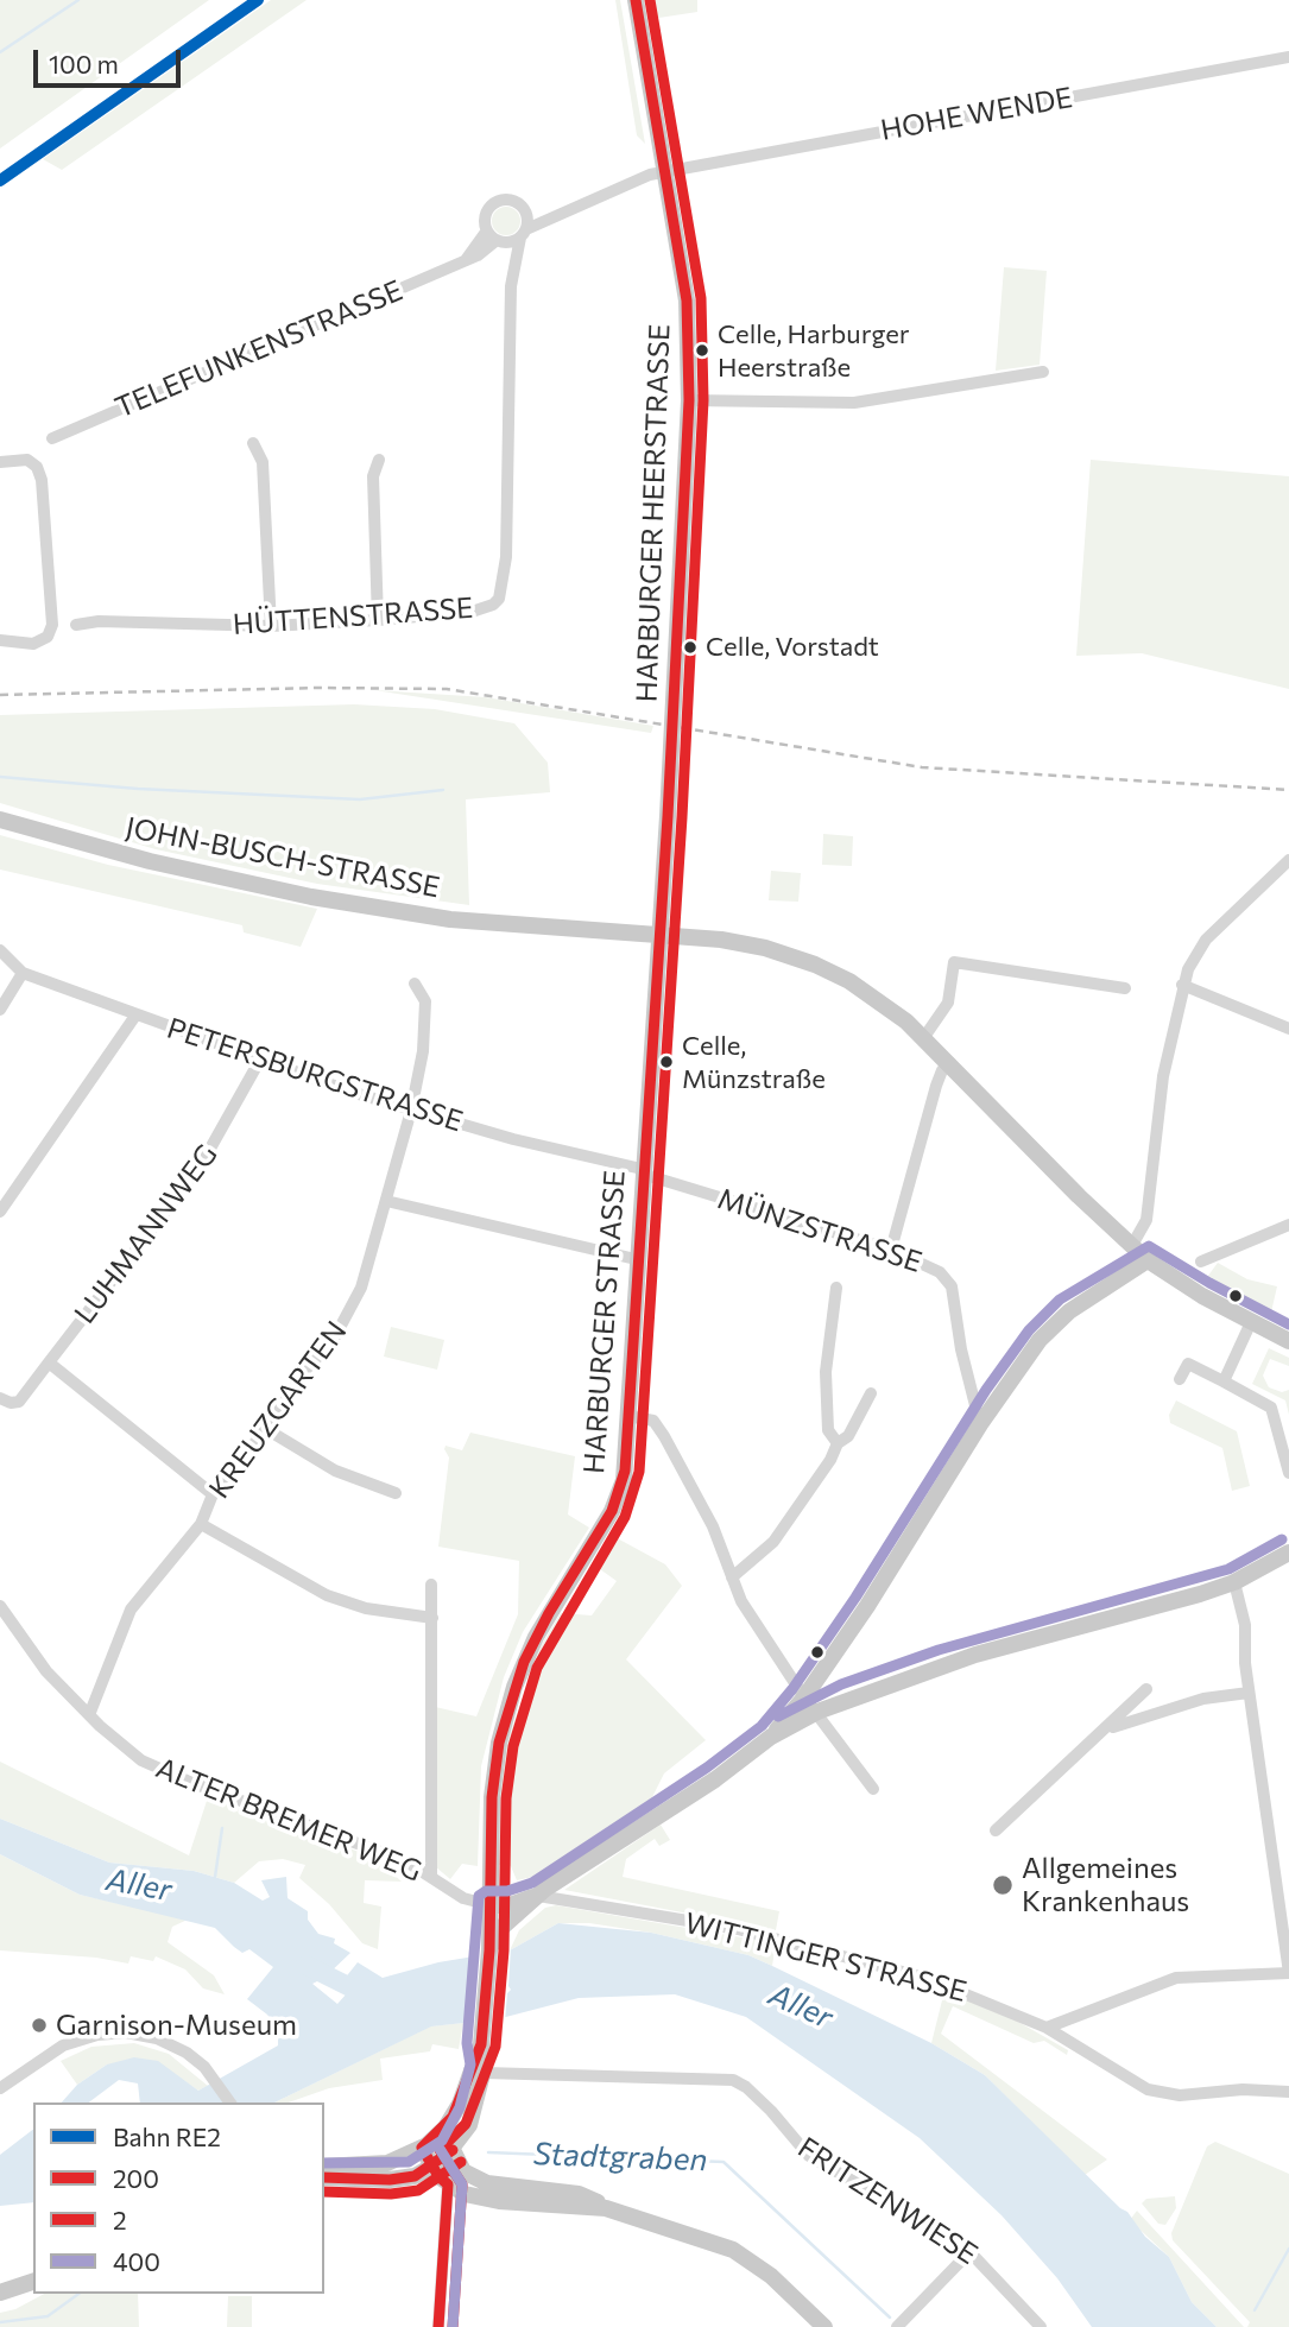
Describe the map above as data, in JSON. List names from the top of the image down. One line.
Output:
{"streets":{"main road":["HARBURGER HEERSTRASSE","JOHN-BUSCH-STRASSE","HARBURGER STRASSE"],"street":["HOHE WENDE","TELEFUNKENSTRASSE","HÜTTENSTRASSE","PETERSBURGSTRASSE","MÜNZSTRASSE","LUHMANNWEG","KREUZGARTEN","ALTER BREMER WEG","WITTINGER STRASSE","FRITZENWIESE"]},"crossings":[["HOHE WENDE","TELEFUNKENSTRASSE"],["HOHE WENDE","HARBURGER HEERSTRASSE"],["TELEFUNKENSTRASSE","HARBURGER HEERSTRASSE"],["HARBURGER HEERSTRASSE","HARBURGER STRASSE"],["JOHN-BUSCH-STRASSE","HARBURGER STRASSE"],["PETERSBURGSTRASSE","MÜNZSTRASSE"],["PETERSBURGSTRASSE","LUHMANNWEG"],["PETERSBURGSTRASSE","HARBURGER STRASSE"],["PETERSBURGSTRASSE","KREUZGARTEN"],["MÜNZSTRASSE","HARBURGER STRASSE"],["HARBURGER STRASSE","ALTER BREMER WEG"],["KREUZGARTEN","ALTER BREMER WEG"]],"water":["Aller","Stadtgraben"],"places":["Celle, Harburger Heerstraße","Celle, Vorstadt","Celle, Münzstraße","Allgemeines Krankenhaus","Garnison-Museum"],"lines":["rail line RE2","transit line 200","transit line 2","transit line 400"],"legend":["Bahn RE2","200","2","400"],"scale_bar":"100 m"}
